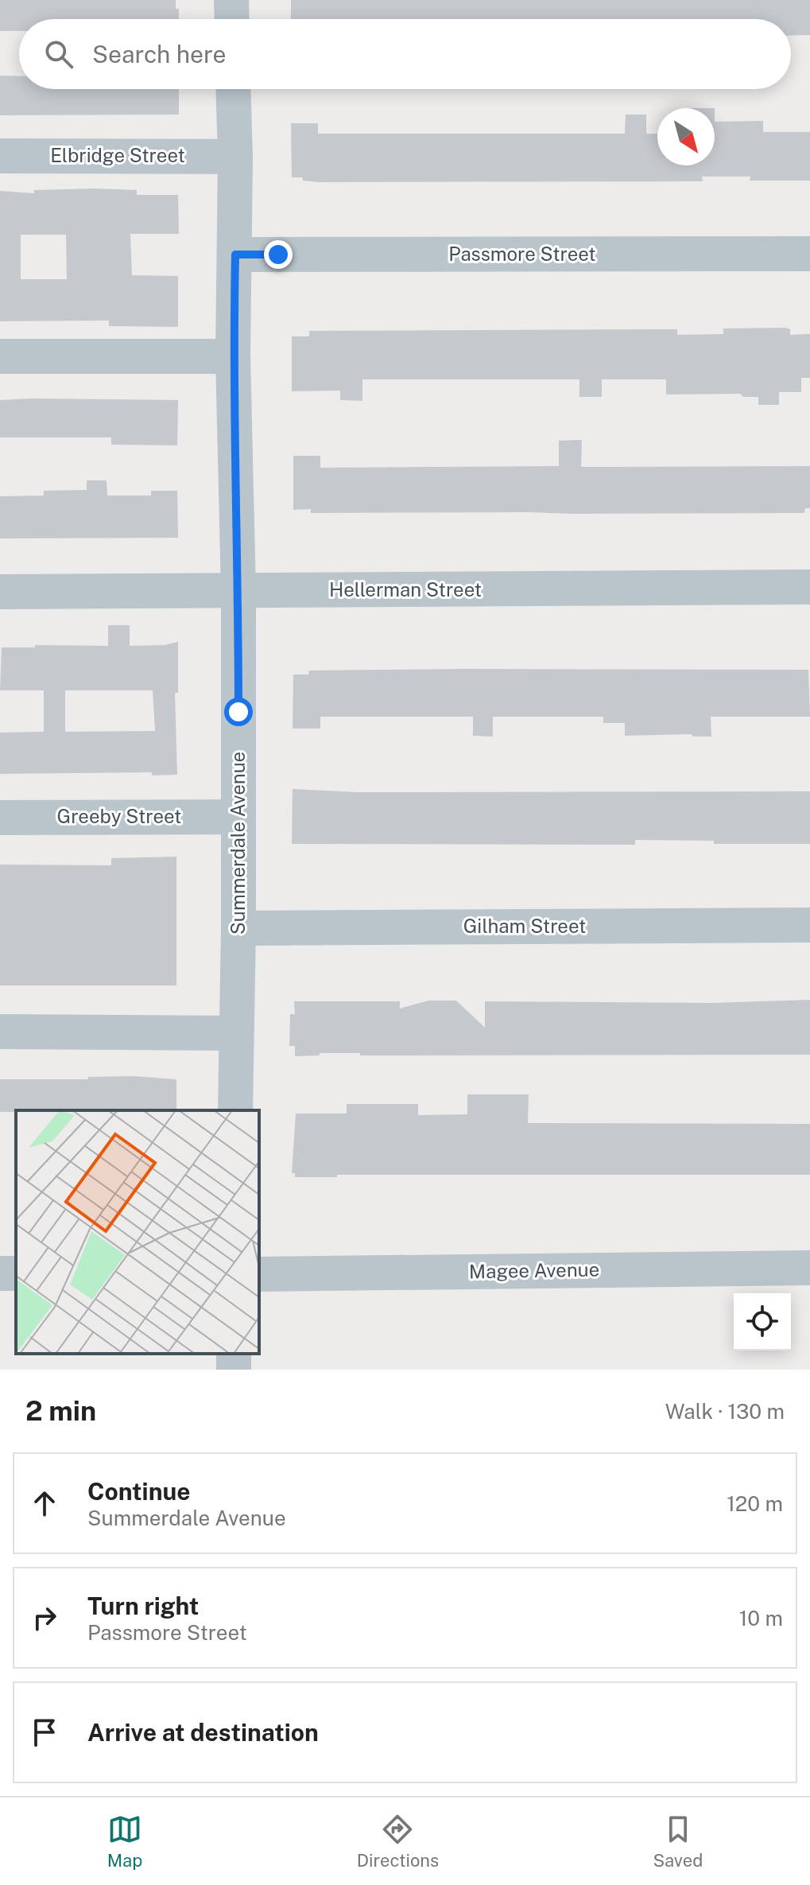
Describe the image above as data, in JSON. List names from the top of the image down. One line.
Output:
{"streets":{"street":["Elbridge Street","Passmore Street","Hellerman Street","Greeby Street","Summerdale Avenue","Gilham Street","Magee Avenue"]},"crossings":[["Elbridge Street","Summerdale Avenue"],["Passmore Street","Summerdale Avenue"],["Hellerman Street","Summerdale Avenue"],["Greeby Street","Summerdale Avenue"],["Summerdale Avenue","Gilham Street"]],"north":"bottom right","page":{"search":"Search here","heading":["2 min","Walk · 130 m"],"list":[["Continue","Summerdale Avenue","120 m"],["Turn right","Passmore Street","10 m"],"Arrive at destination"],"nav":["Map","Directions","Saved"]}}
